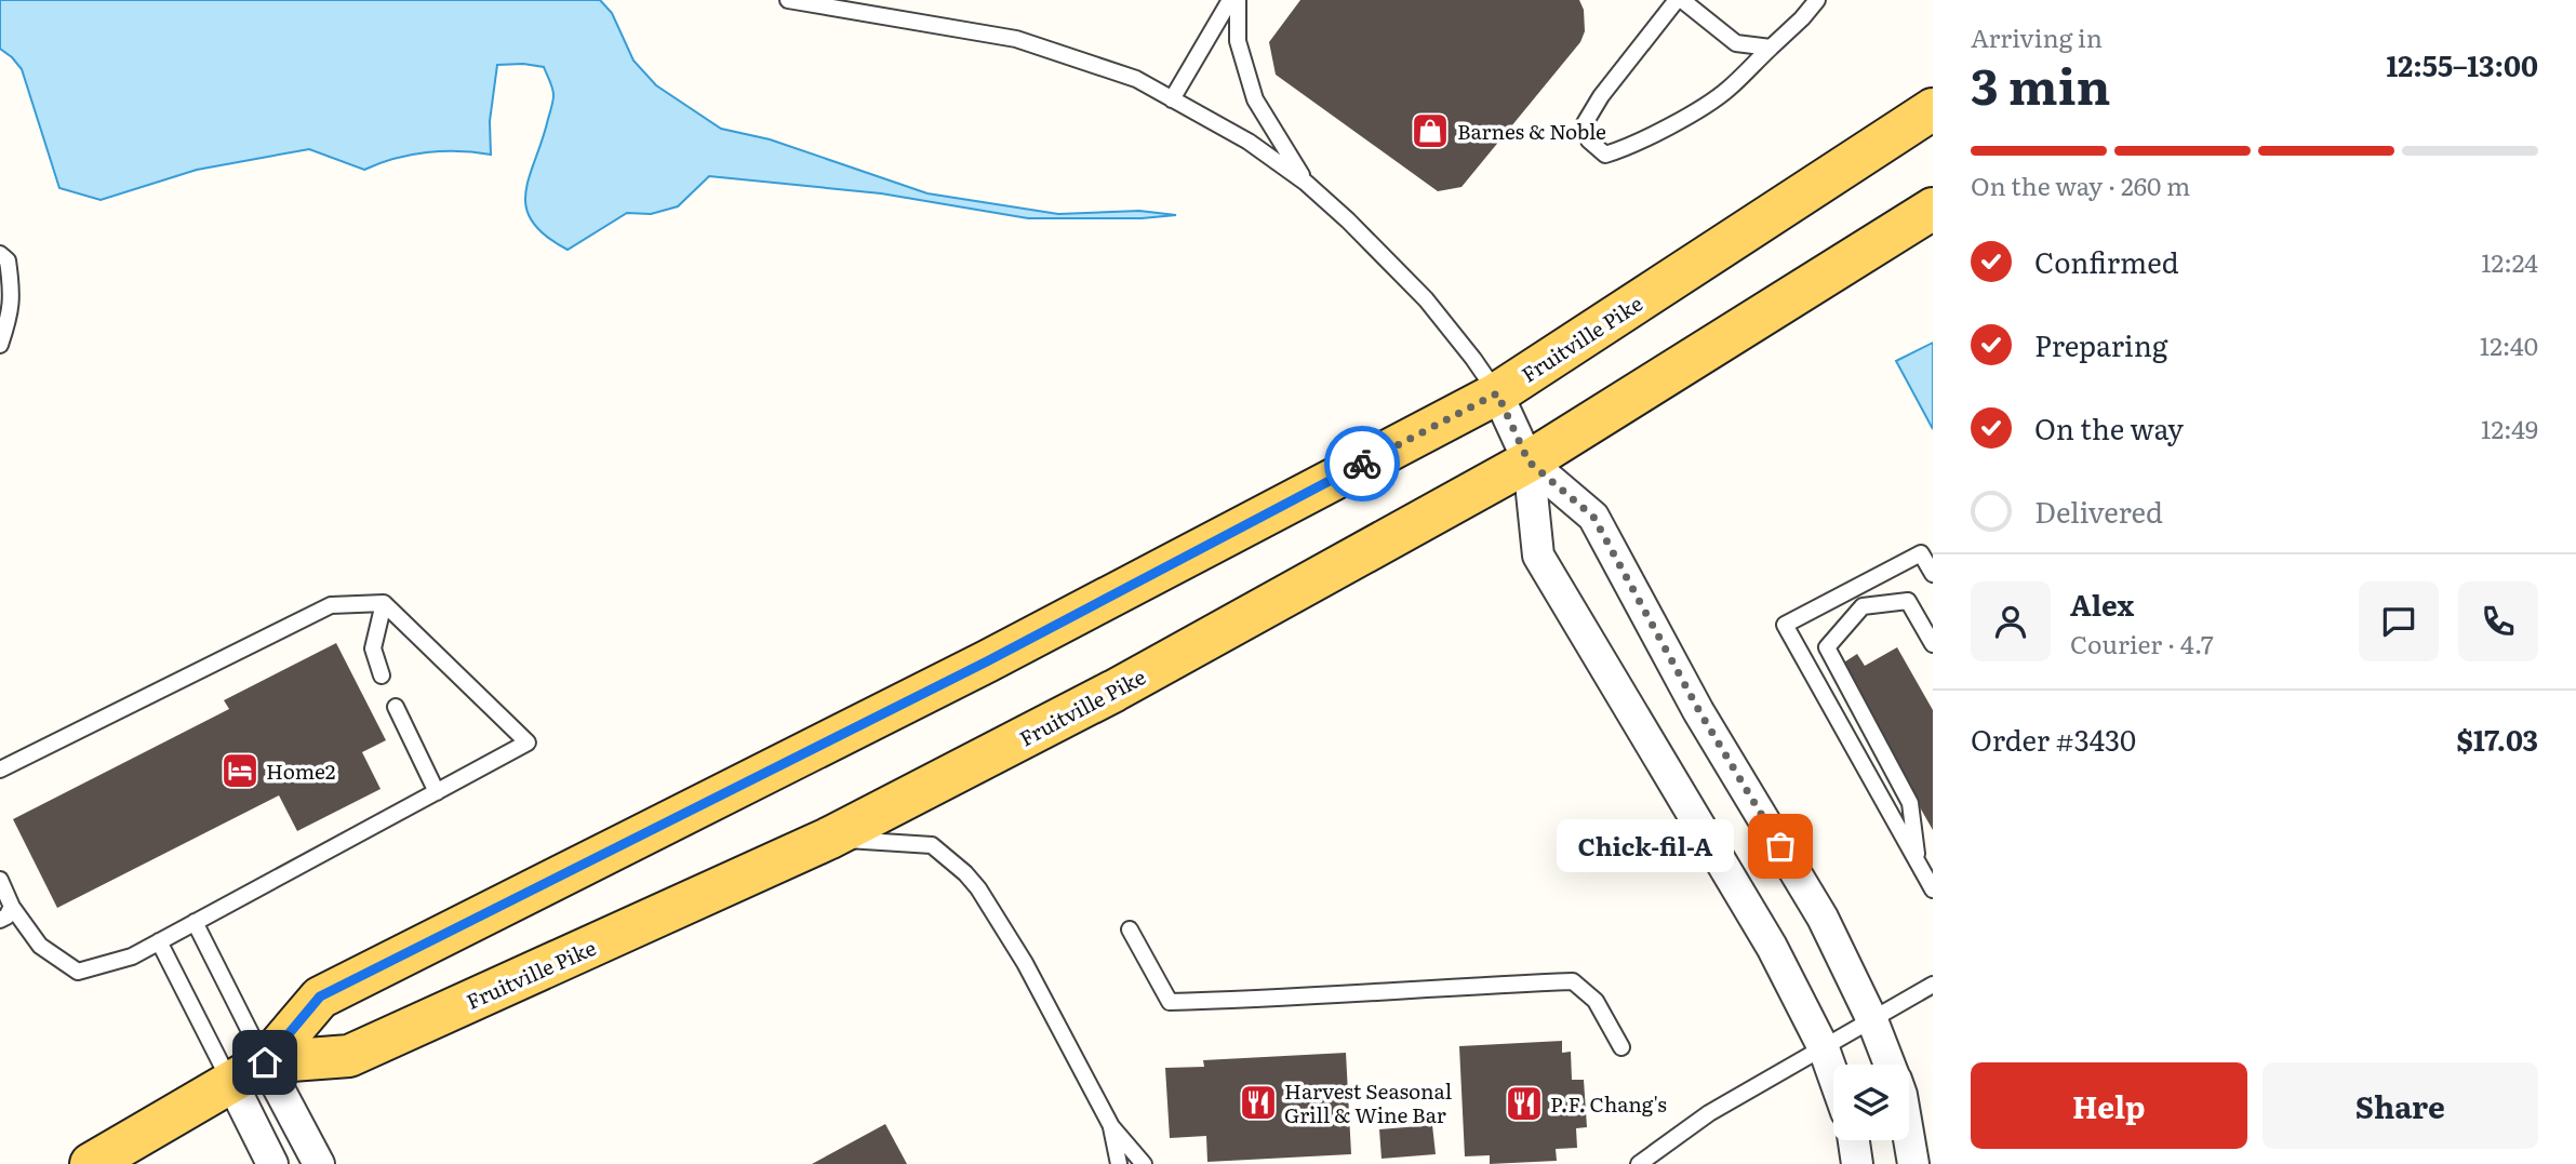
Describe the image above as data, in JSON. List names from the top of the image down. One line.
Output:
{"streets":{"main road":["Fruitville Pike"]},"places":{"shop":["Barnes & Noble"],"hotel":["Home2"],"other":["Chick-fil-A"],"restaurant":["Harvest Seasonal Grill & Wine Bar","P.F. Chang's"]},"page":{"heading":["3 min","Arriving in","12:55–13:00"],"panel":["Alex","Courier · 4.7","Order #3430","$17.03"],"bar":"On the way · 260 m","list":[["Confirmed","12:24"],["Preparing","12:40"],["On the way","12:49"],"Delivered"],"bubble":"Chick-fil-A","buttons":["Help","Share"]}}
